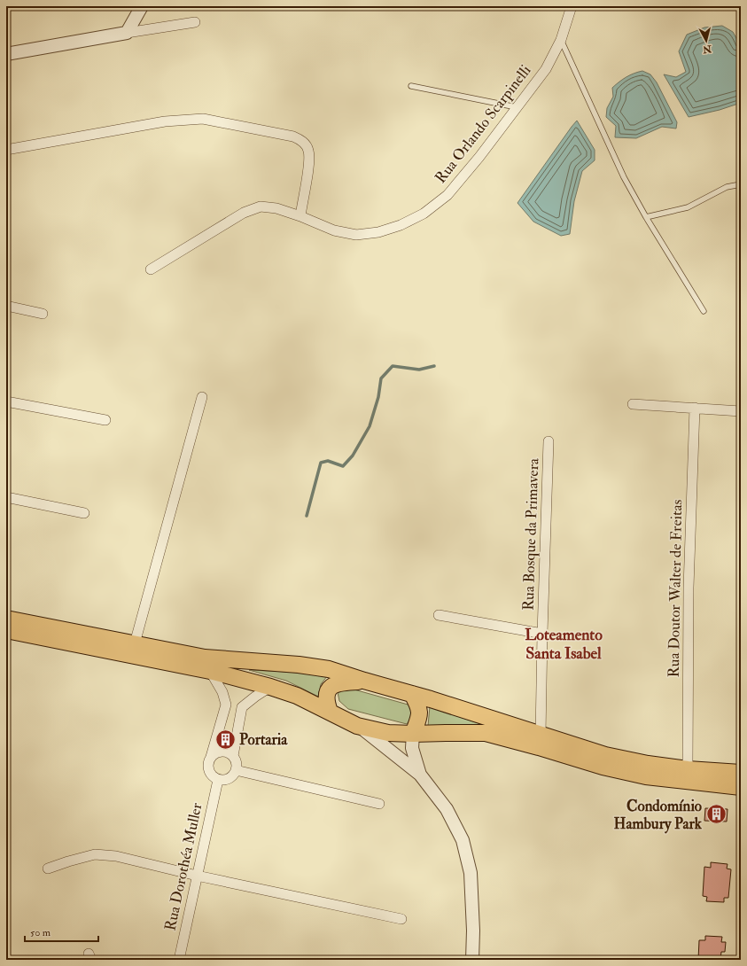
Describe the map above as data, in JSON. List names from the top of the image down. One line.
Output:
{"streets":{"street":["Rua Orlando Scarpinelli","Rua Bosque da Primavera","Rua Doutor Walter de Freitas","Rua Dorothéa Muller"]},"districts":["Loteamento Santa Isabel"],"places":{"building":["Portaria","Condomínio Hambury Park"]},"scale_bar":"50 m","north":"bottom"}
